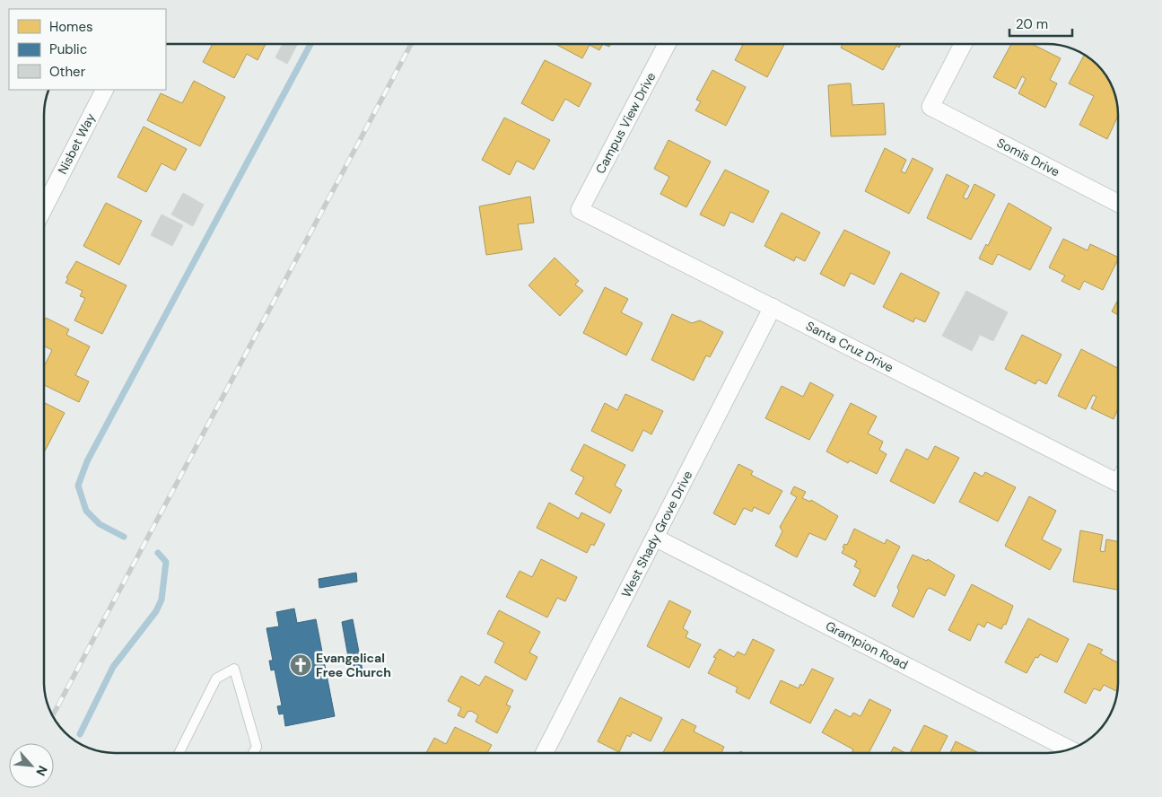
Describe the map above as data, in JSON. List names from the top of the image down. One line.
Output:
{"streets":{"street":["Campus View Drive","Nisbet Way","Somis Drive","Santa Cruz Drive","West Shady Grove Drive","Grampion Road"]},"crossings":[["Campus View Drive","Santa Cruz Drive"],["Santa Cruz Drive","West Shady Grove Drive"],["West Shady Grove Drive","Grampion Road"]],"places":{"church":["Evangelical Free Church"]},"legend":["Homes","Public","Other"],"scale_bar":"20 m","north":"bottom right"}
